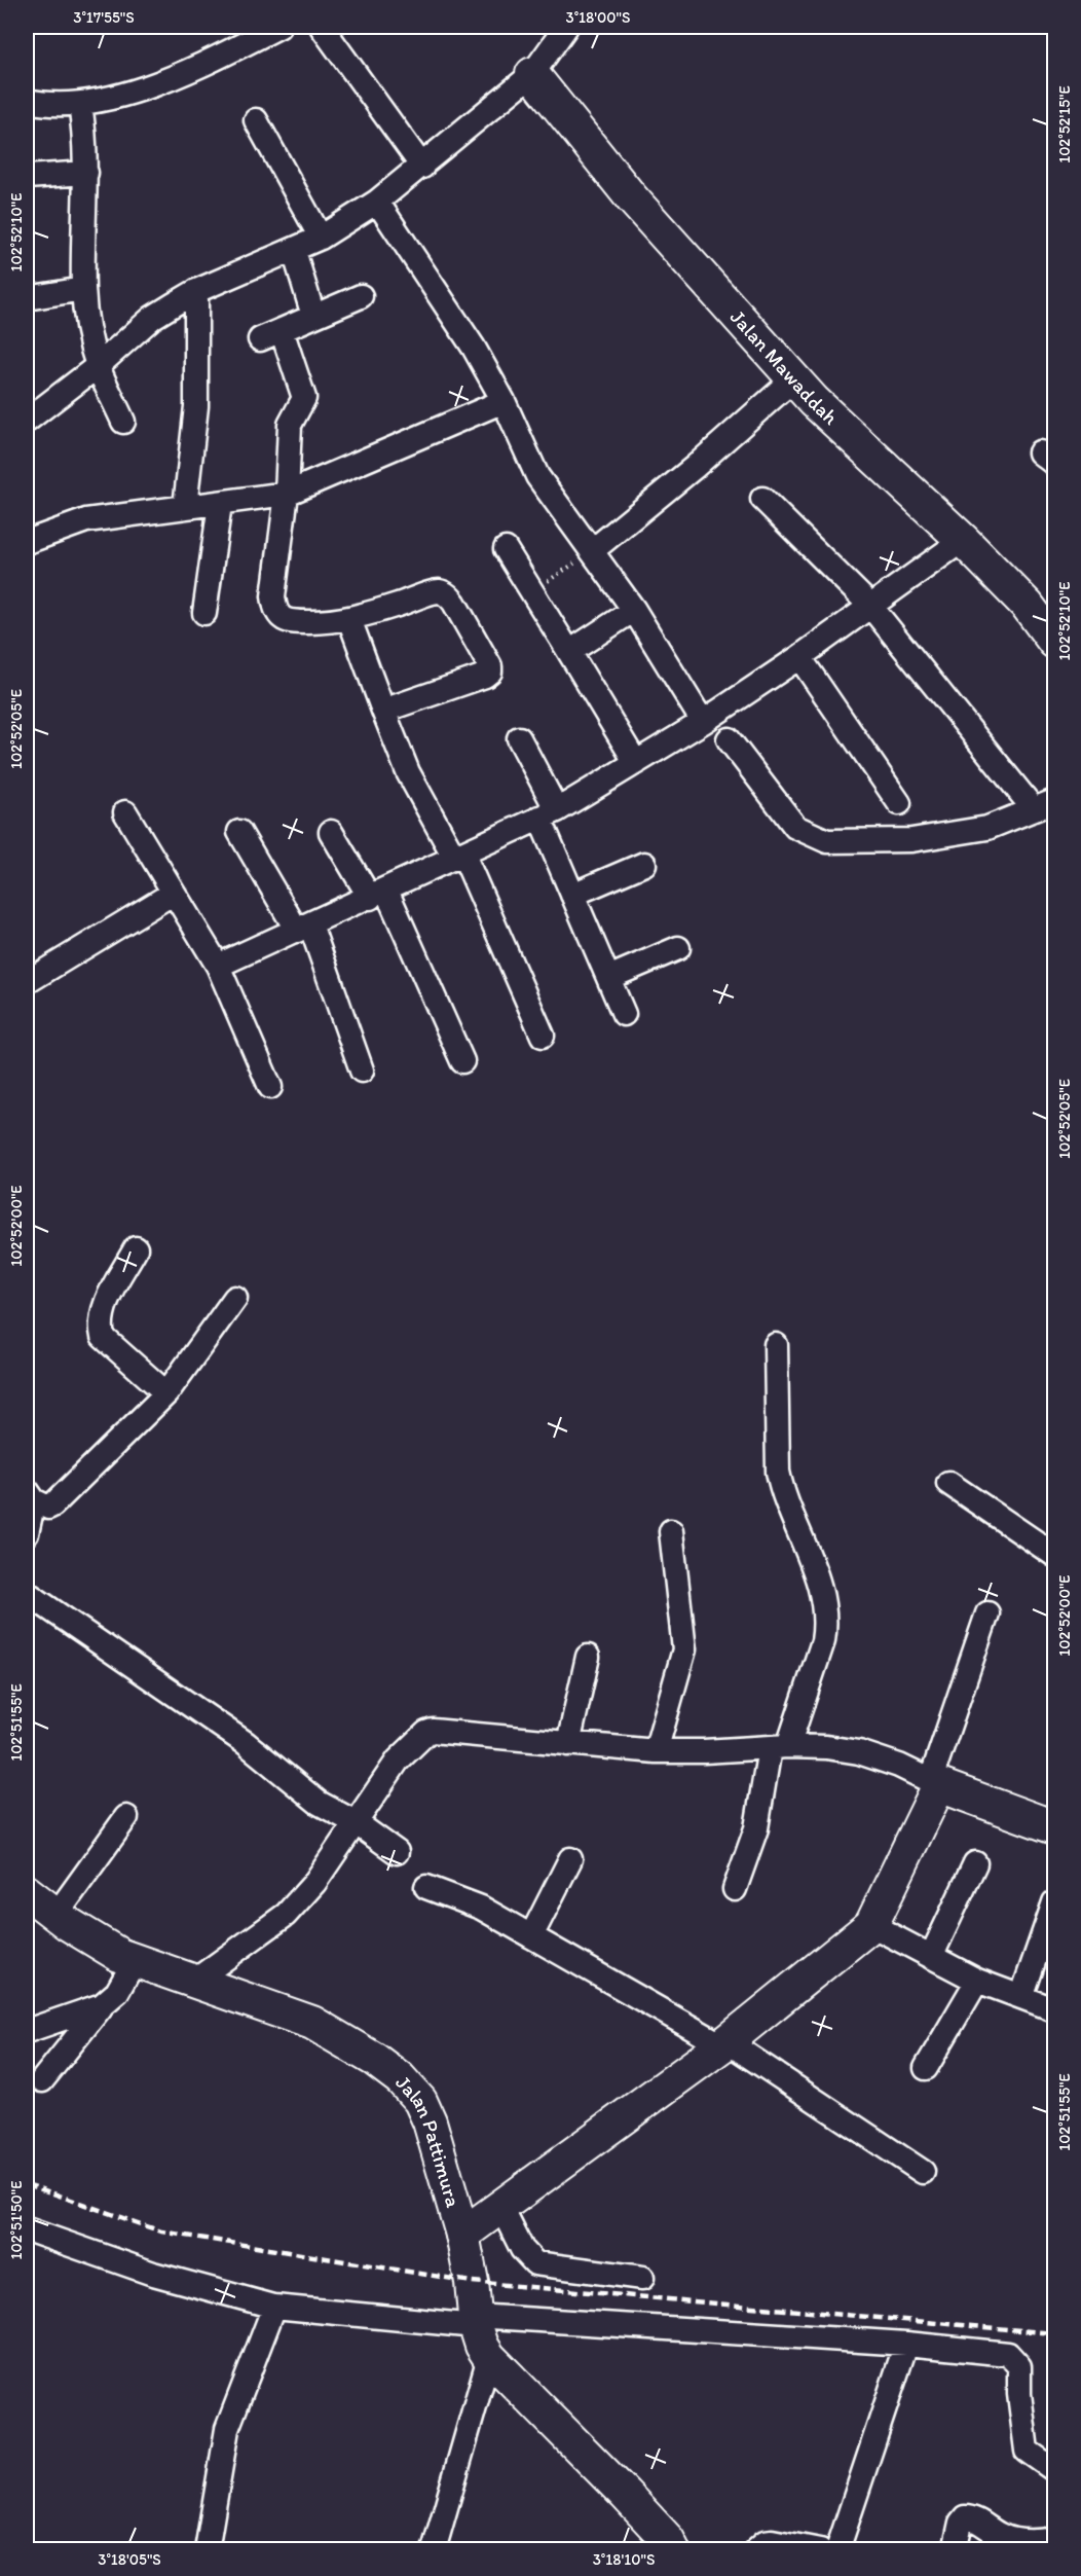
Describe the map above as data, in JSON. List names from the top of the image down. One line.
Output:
{"streets":{"street":["Jalan Mawaddah","Jalan Pattimura"]},"coordinates":["3°17'55\"S","3°18'00\"S","102°52'15\"E","102°52'10\"E","102°52'05\"E","102°52'00\"E","102°51'55\"E","102°51'50\"E","3°18'05\"S","3°18'10\"S"]}
